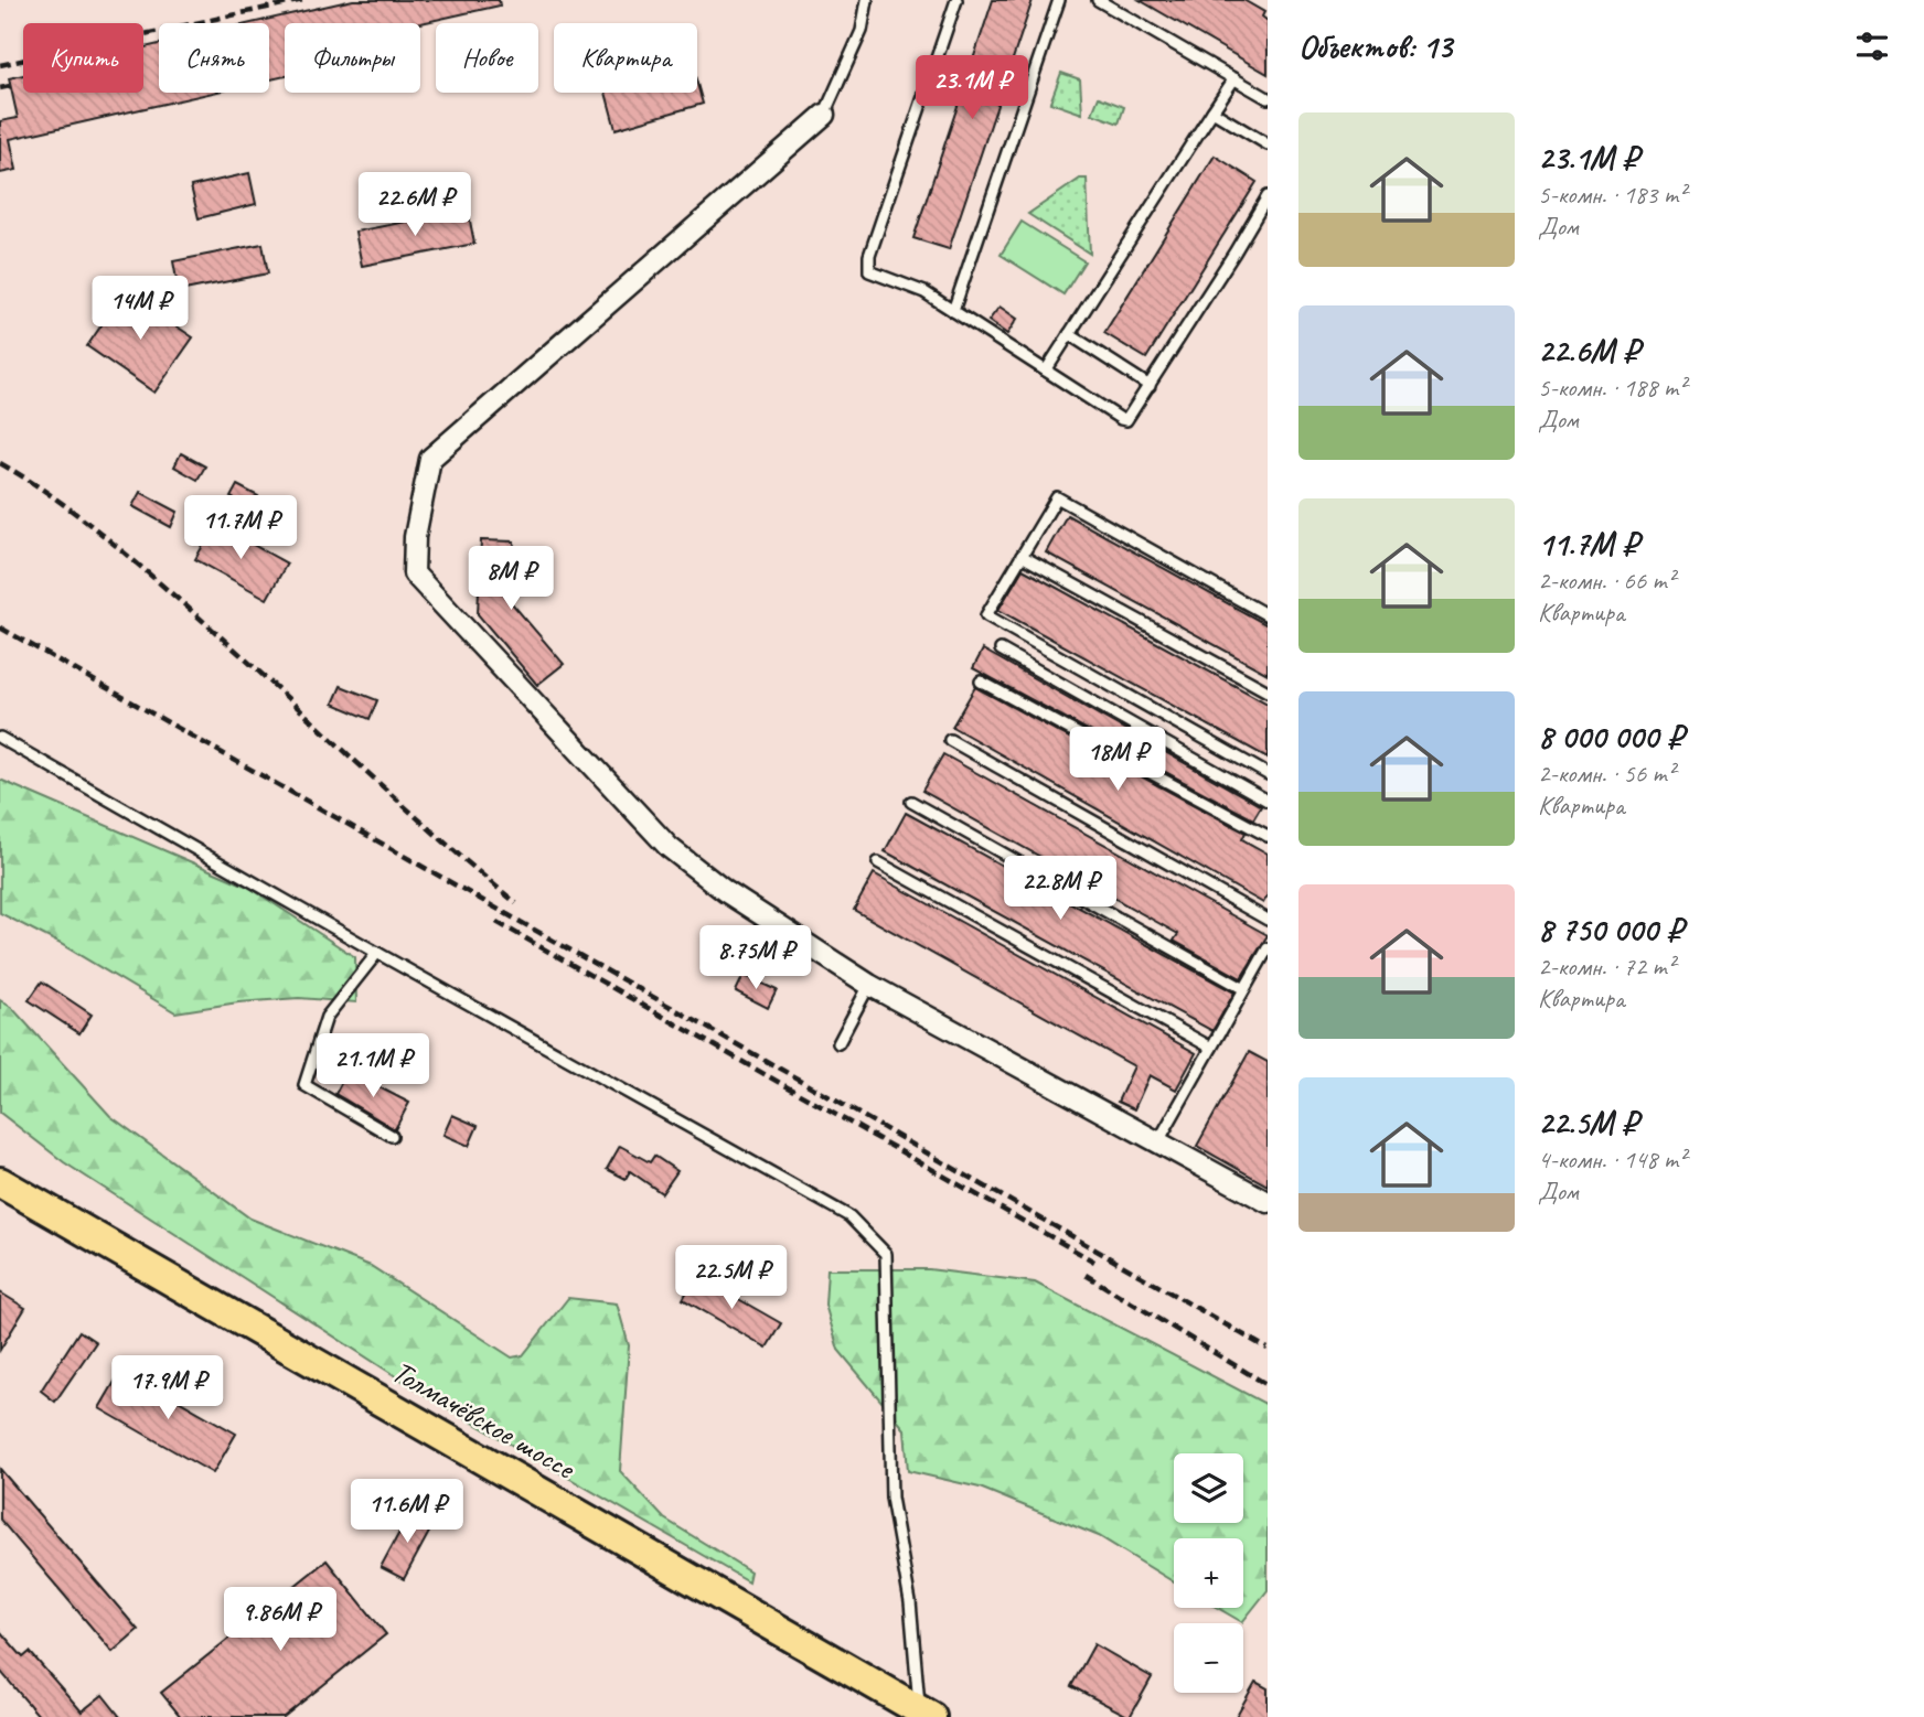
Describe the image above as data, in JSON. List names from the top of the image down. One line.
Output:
{"streets":{"main road":["Толмачёвское шоссе"]},"page":{"heading":"Объектов: 13","chip":["Купить","Снять","Фильтры","Новое","Квартира"],"price":["23.1M ₽","22.6M ₽","14M ₽","11.7M ₽","8M ₽","18M ₽","22.8M ₽","8.75M ₽","21.1M ₽","22.5M ₽","17.9M ₽","11.6M ₽","9.86M ₽"],"list":[{"name":"23.1M ₽","note":"5-комн. · 183 m² · Дом"},{"name":"22.6M ₽","note":"5-комн. · 188 m² · Дом"},{"name":"11.7M ₽","note":"2-комн. · 66 m² · Квартира"},{"name":"8 000 000 ₽","note":"2-комн. · 56 m² · Квартира"},{"name":"8 750 000 ₽","note":"2-комн. · 72 m² · Квартира"},{"name":"22.5M ₽","note":"4-комн. · 148 m² · Дом"}],"map_buttons":["+","−"]}}
